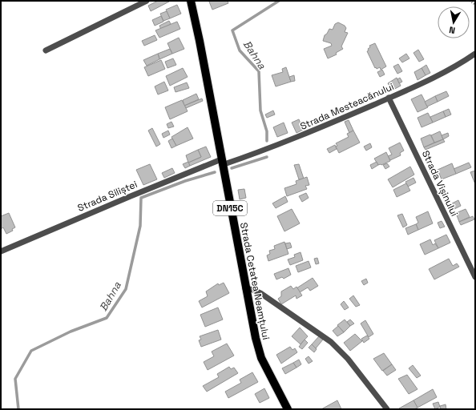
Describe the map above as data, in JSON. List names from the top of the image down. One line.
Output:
{"streets":{"main road":["DN15C","Strada Cetatea Neamțului"],"street":["Strada Mesteacănului","Strada Vișinului","Strada Siliștei"]},"crossings":[["Strada Mesteacănului","Strada Vișinului"],["Strada Mesteacănului","Strada Siliștei"],["Strada Mesteacănului","Strada Cetatea Neamțului"],["Strada Siliștei","Strada Cetatea Neamțului"]],"water":["Bahna"],"north":"bottom"}
